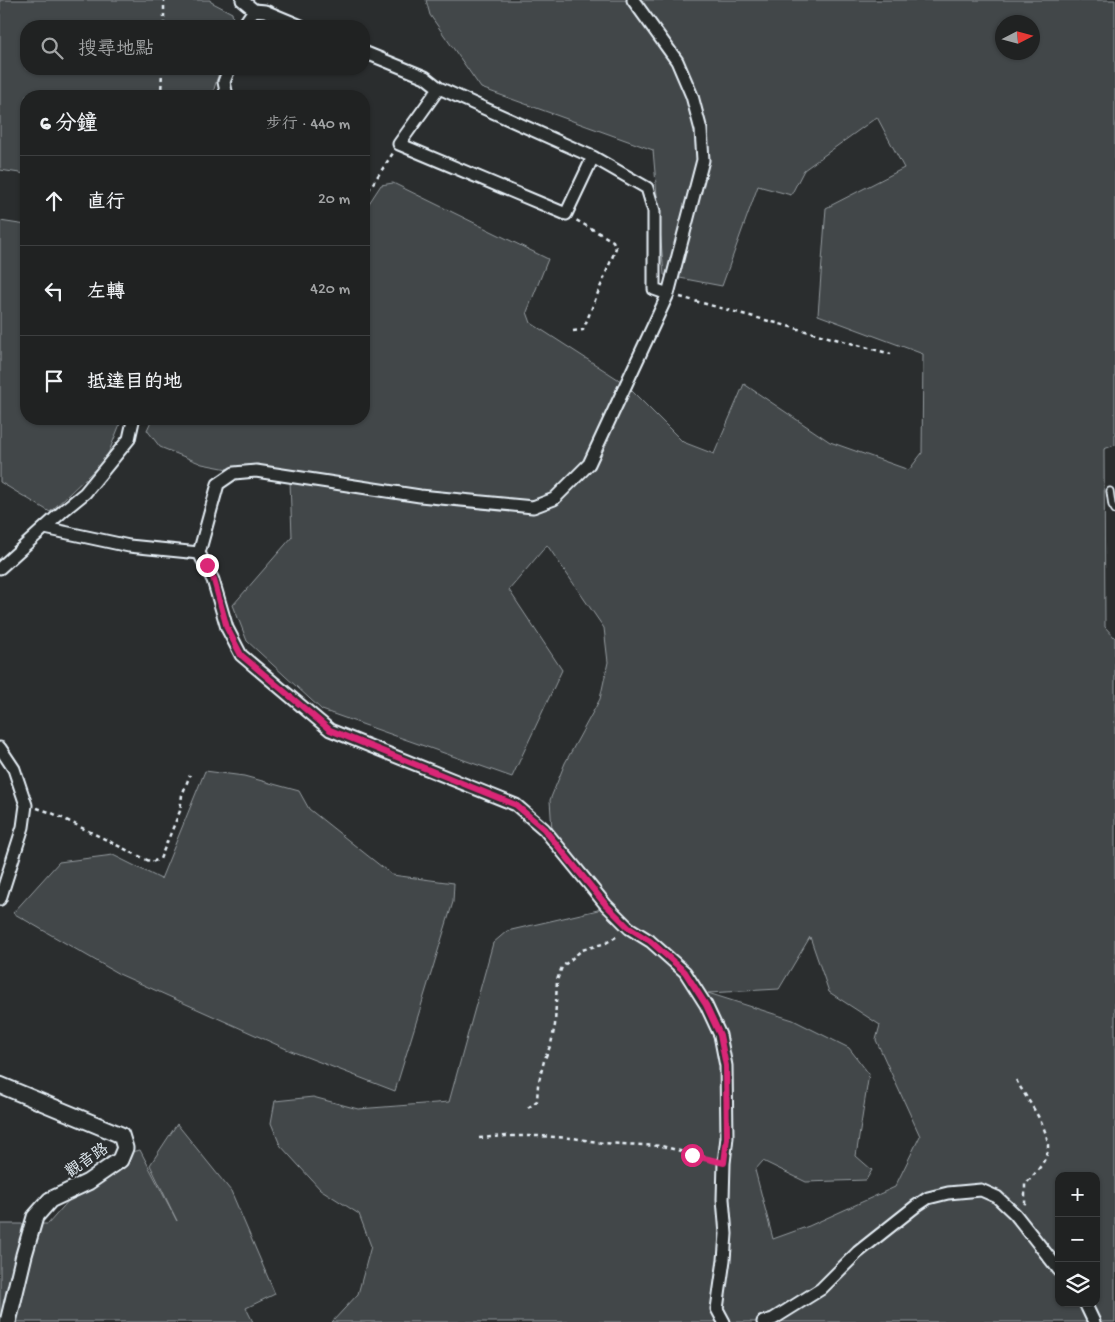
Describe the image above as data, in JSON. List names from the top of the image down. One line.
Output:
{"streets":{"street":["觀音路"]},"north":"right","page":{"search":"搜尋地點","heading":["6 分鐘","步行 · 440 m"],"list":[["直行","20 m"],["左轉","420 m"],"抵達目的地"],"map_buttons":["+","−"]}}
